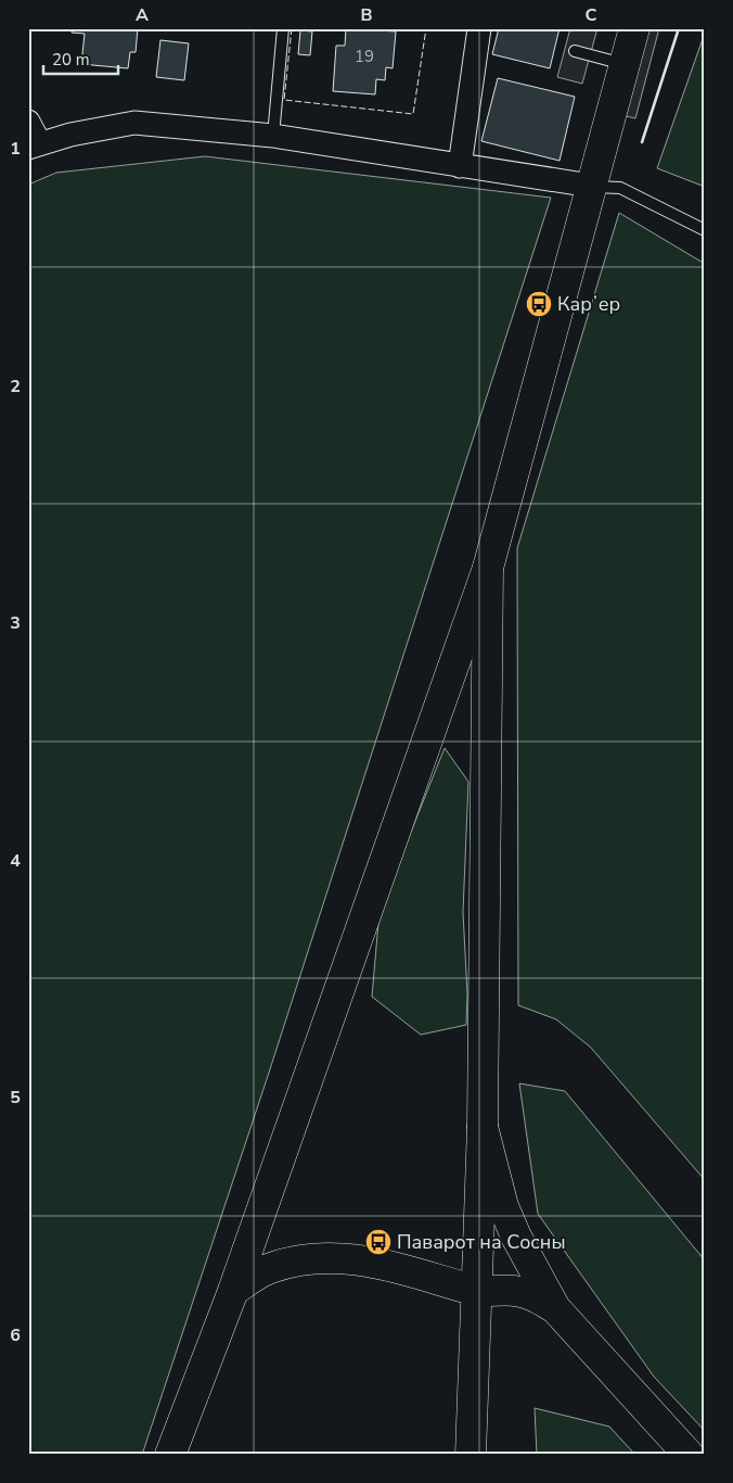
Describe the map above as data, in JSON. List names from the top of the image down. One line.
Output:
{"places":{"bus stop":["Карʼер","Паварот на Сосны"]},"house_numbers":["19"],"scale_bar":"20 m","grid":{"columns":["A","B","C"],"rows":["1","2","3","4","5","6"]}}
